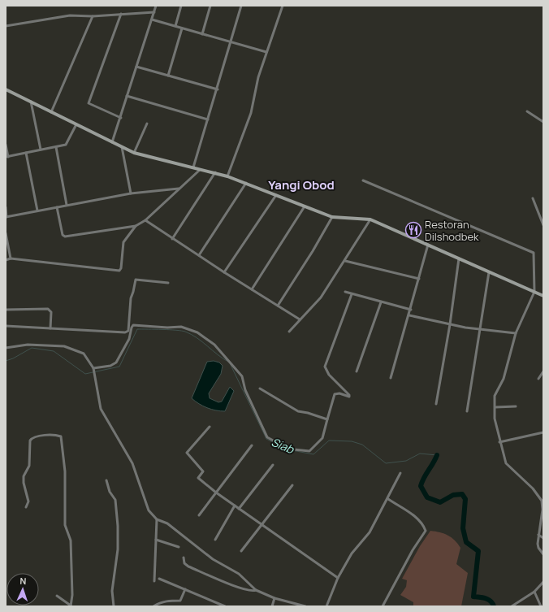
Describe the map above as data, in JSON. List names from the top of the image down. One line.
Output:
{"districts":["Yangi Obod"],"water":["Siab"],"places":{"restaurant":["Restoran Dilshodbek"]},"north":"top"}
